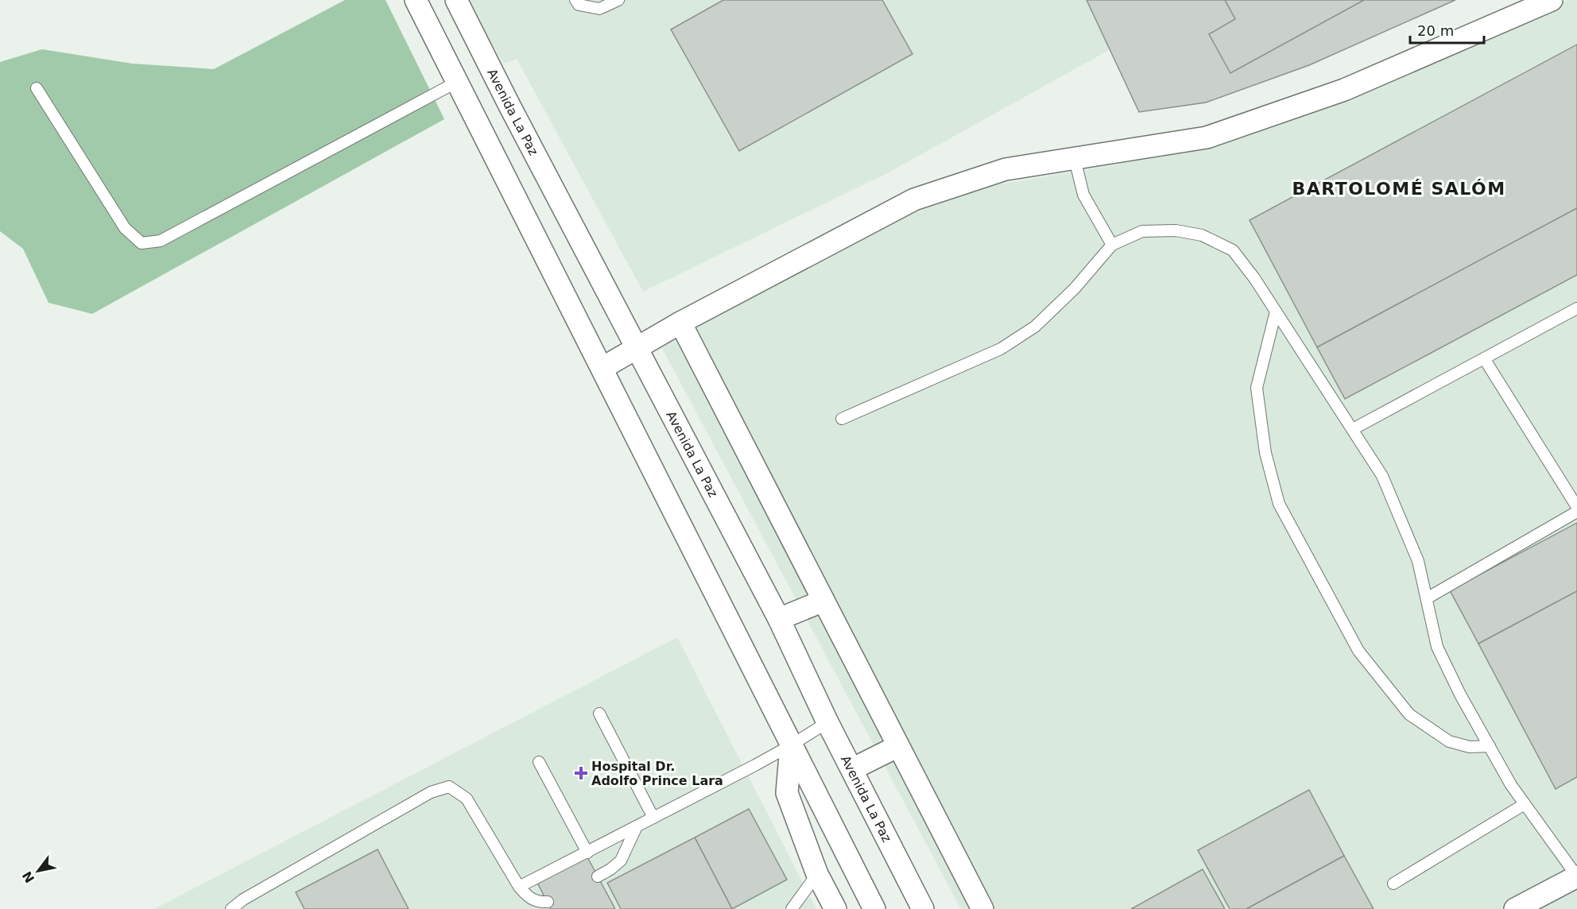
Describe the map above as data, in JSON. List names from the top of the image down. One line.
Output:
{"streets":{"street":["Avenida La Paz"]},"districts":["BARTOLOMÉ SALÓM"],"places":{"health":["Hospital Dr. Adolfo Prince Lara"]},"scale_bar":"20 m","north":"bottom left"}
